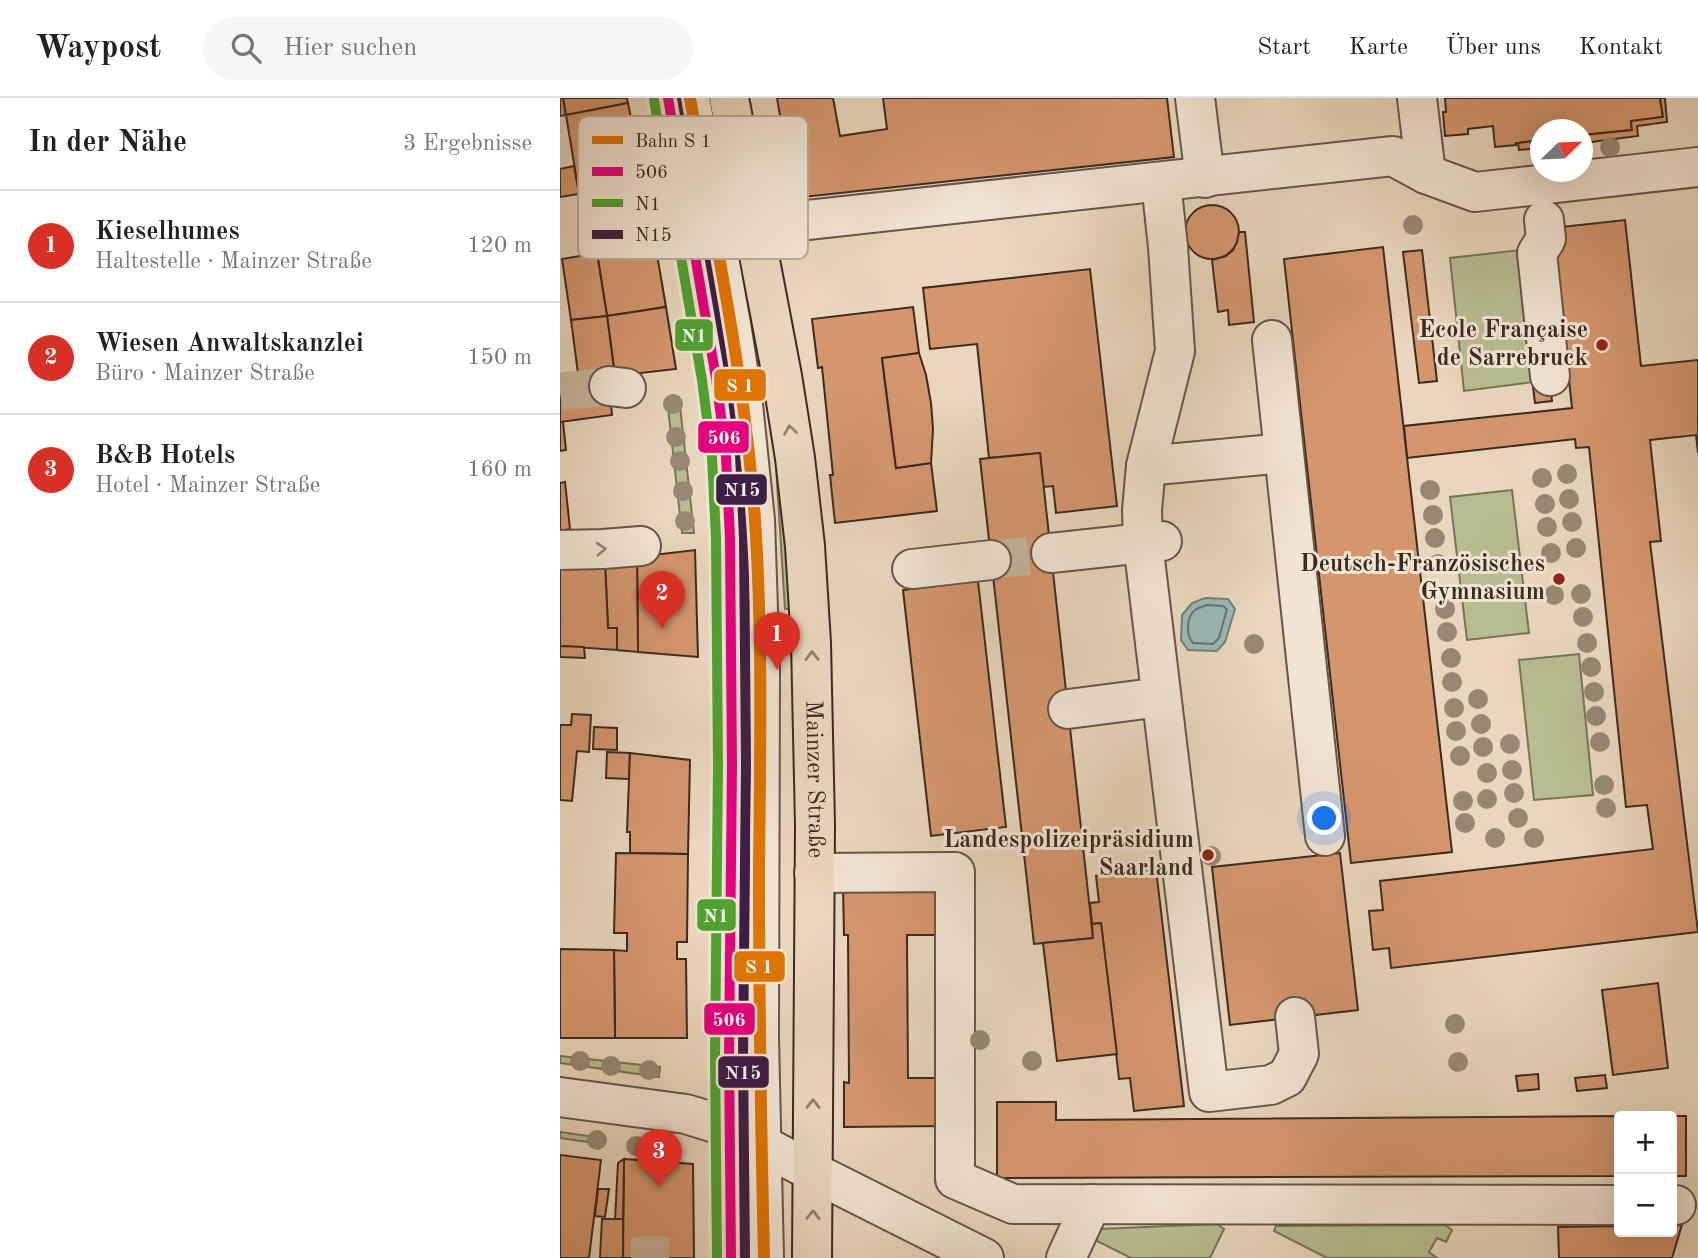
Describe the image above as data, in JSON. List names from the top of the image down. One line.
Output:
{"streets":{"main road":["Mainzer Straße"]},"places":["Ecole Française de Sarrebruck","Deutsch-Französisches Gymnasium","Landespolizeipräsidium Saarland"],"lines":["transit line 506","transit line N15","transit line N1"],"legend":["Bahn S 1","506","N1","N15"],"north":"top right","page":{"header":"Waypost","search":"Hier suchen","nav":["Start","Karte","Über uns","Kontakt"],"heading":["In der Nähe","3 Ergebnisse"],"list":[{"mark":"1","name":"Kieselhumes","note":"Haltestelle · Mainzer Straße","value":"120 m"},{"mark":"2","name":"Wiesen Anwaltskanzlei","note":"Büro · Mainzer Straße","value":"150 m"},{"mark":"3","name":"B&B Hotels","note":"Hotel · Mainzer Straße","value":"160 m"}],"pins":["2","1","3"],"map_buttons":["+","−"]}}
